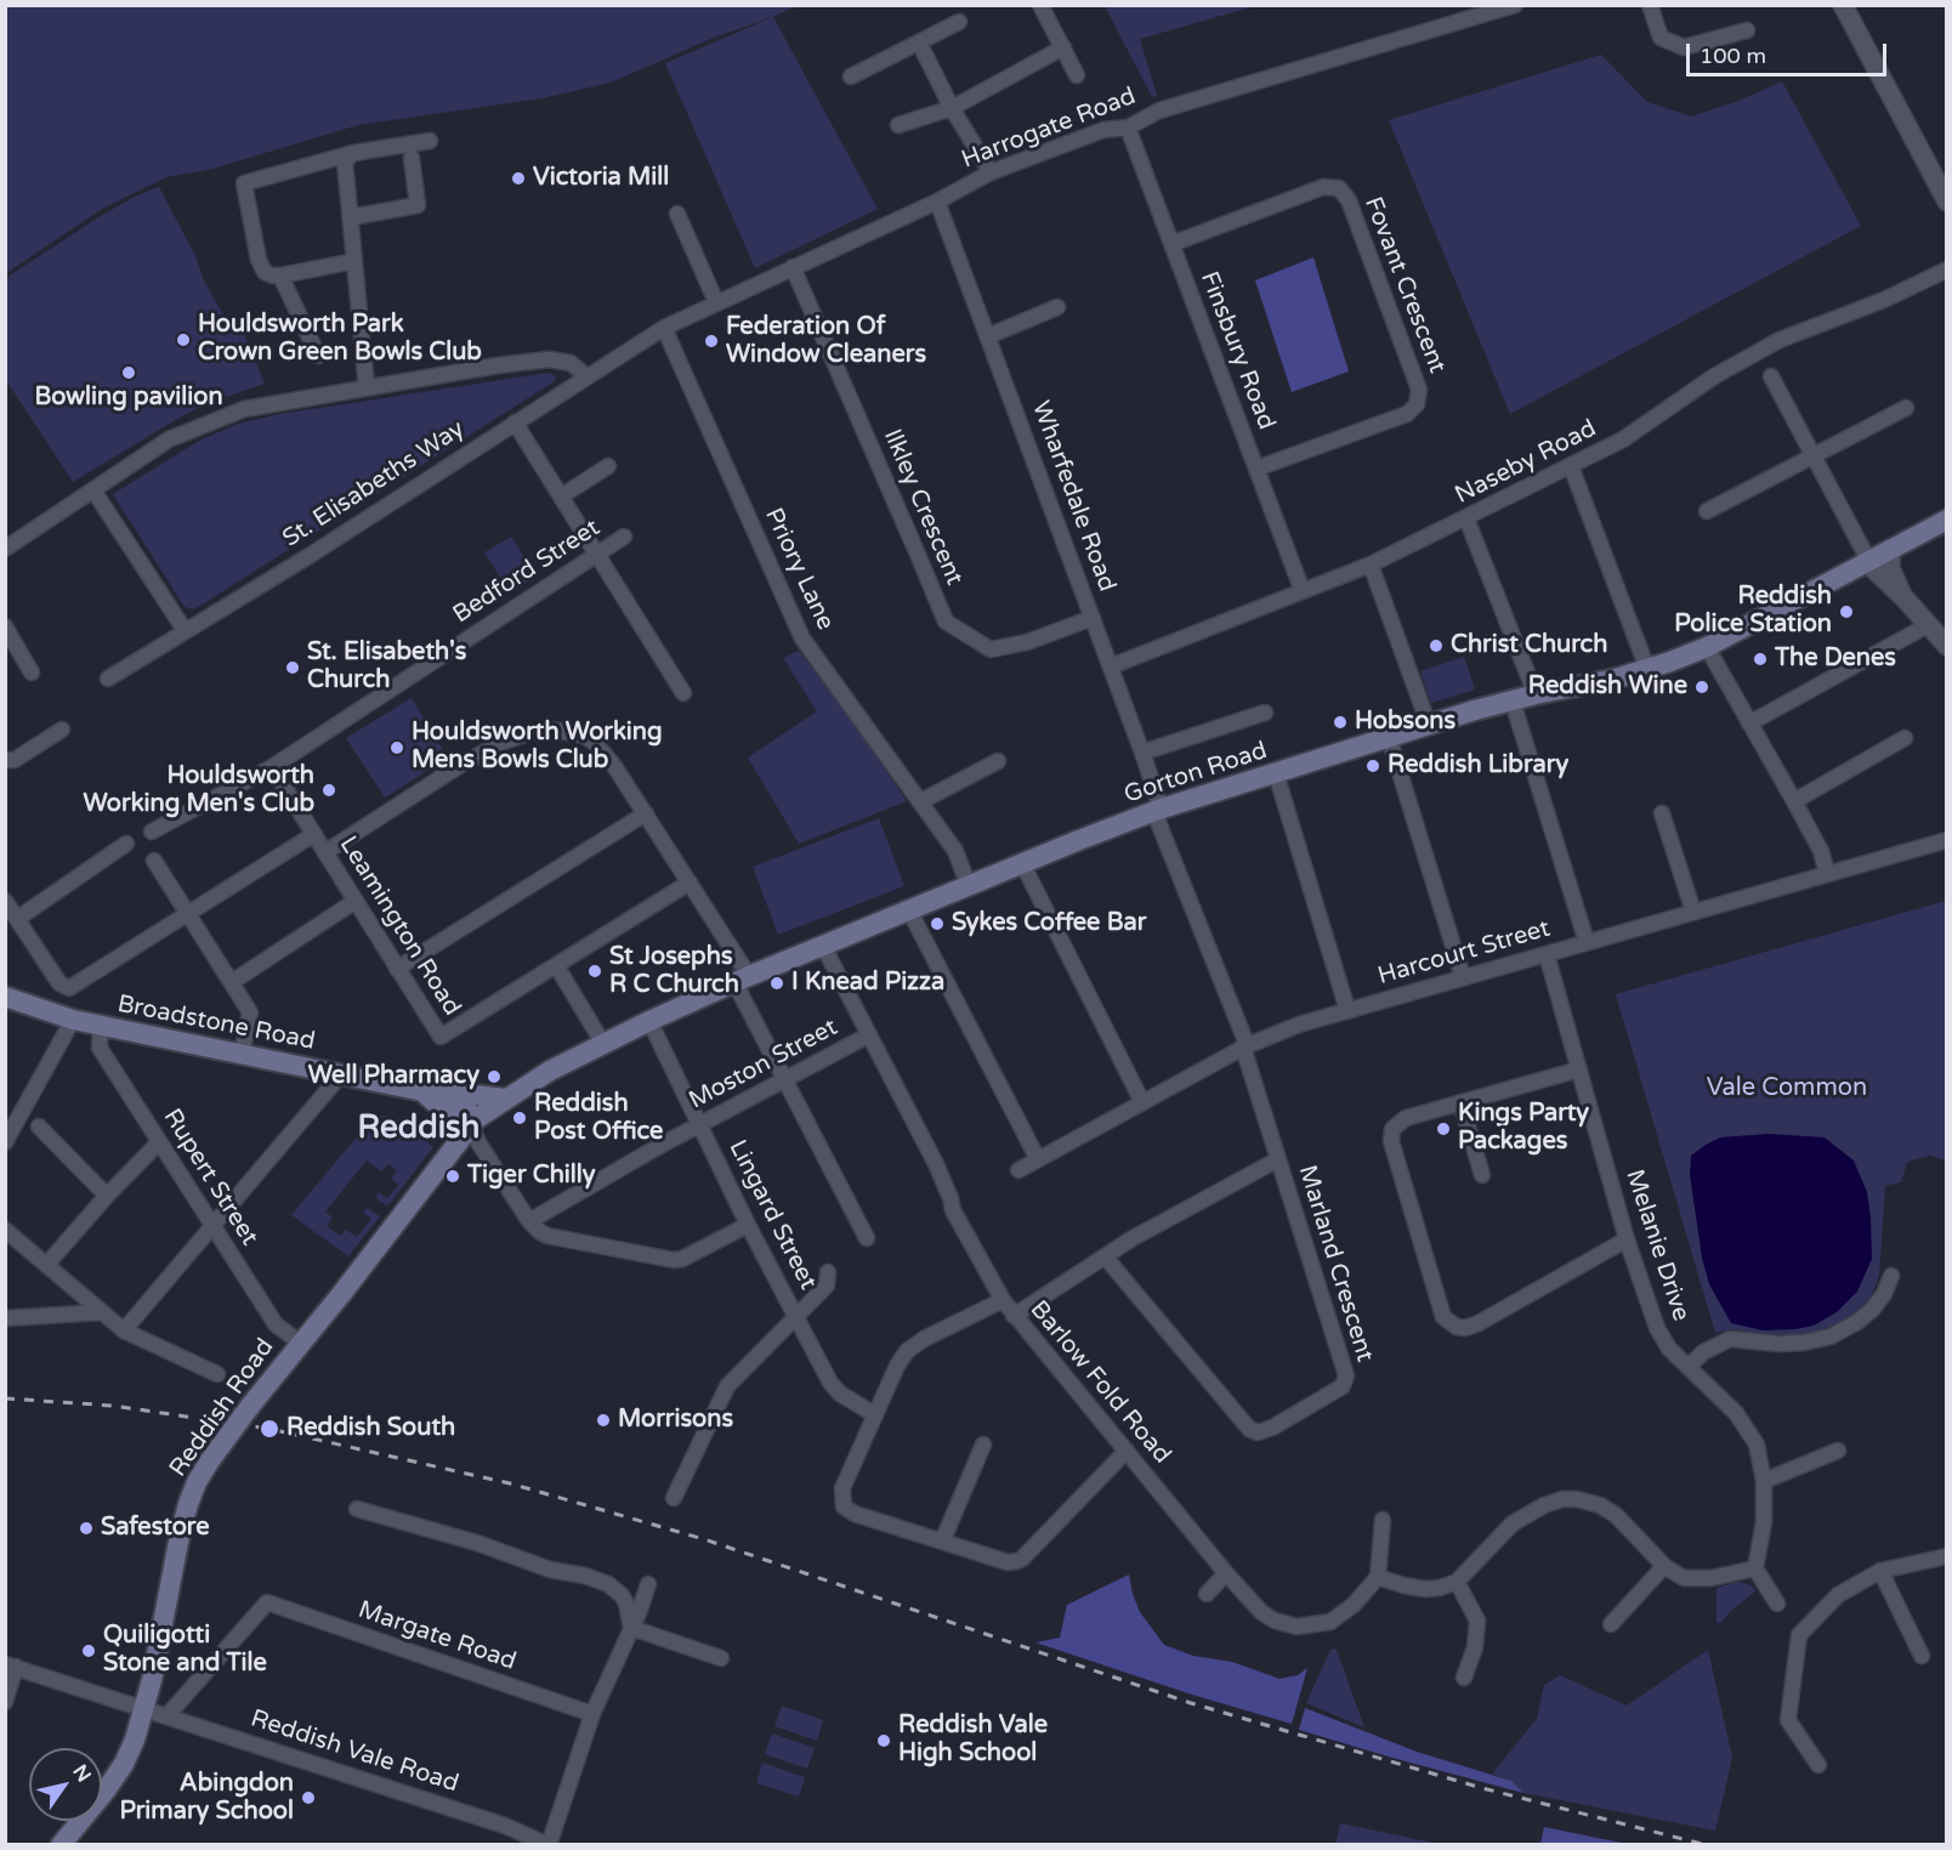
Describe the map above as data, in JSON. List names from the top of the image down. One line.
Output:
{"streets":{"main road":["Gorton Road","Broadstone Road","Reddish Road"],"street":["Harrogate Road","Fovant Crescent","Finsbury Road","Naseby Road","St. Elisabeths Way","Wharfedale Road","Ilkley Crescent","Priory Lane","Bedford Street","Leamington Road","Harcourt Street","Moston Street","Rupert Street","Lingard Street","Melanie Drive","Marland Crescent","Barlow Fold Road","Margate Road","Reddish Vale Road"]},"crossings":[["Harrogate Road","Finsbury Road"],["Harrogate Road","St. Elisabeths Way"],["Harrogate Road","Wharfedale Road"],["Harrogate Road","Ilkley Crescent"],["Harrogate Road","Priory Lane"],["Fovant Crescent","Finsbury Road"],["Finsbury Road","Naseby Road"],["Naseby Road","Wharfedale Road"],["Wharfedale Road","Ilkley Crescent"],["Wharfedale Road","Gorton Road"],["Wharfedale Road","Marland Crescent"],["Priory Lane","Gorton Road"],["Bedford Street","Leamington Road"],["Gorton Road","Broadstone Road"],["Gorton Road","Lingard Street"],["Gorton Road","Marland Crescent"],["Gorton Road","Barlow Fold Road"],["Gorton Road","Reddish Road"],["Harcourt Street","Melanie Drive"],["Harcourt Street","Marland Crescent"],["Broadstone Road","Rupert Street"],["Broadstone Road","Reddish Road"],["Moston Street","Lingard Street"],["Moston Street","Barlow Fold Road"],["Rupert Street","Reddish Road"],["Reddish Road","Reddish Vale Road"],["Margate Road","Reddish Vale Road"]],"districts":["Reddish"],"parks":["Vale Common"],"places":["Victoria Mill","Houldsworth Park Crown Green Bowls Club","Federation Of Window Cleaners","Bowling pavilion","Reddish Police Station","Christ Church","The Denes","St. Elisabeth's Church","Reddish Wine","Hobsons","Houldsworth Working Mens Bowls Club","Reddish Library","Houldsworth Working Men's Club","Sykes Coffee Bar","St Josephs R C Church","I Knead Pizza","Well Pharmacy","Reddish Post Office","Kings Party Packages","Tiger Chilly","Morrisons","Reddish South","Safestore","Quiligotti Stone and Tile","Reddish Vale High School","Abingdon Primary School"],"scale_bar":"100 m","north":"top right"}
